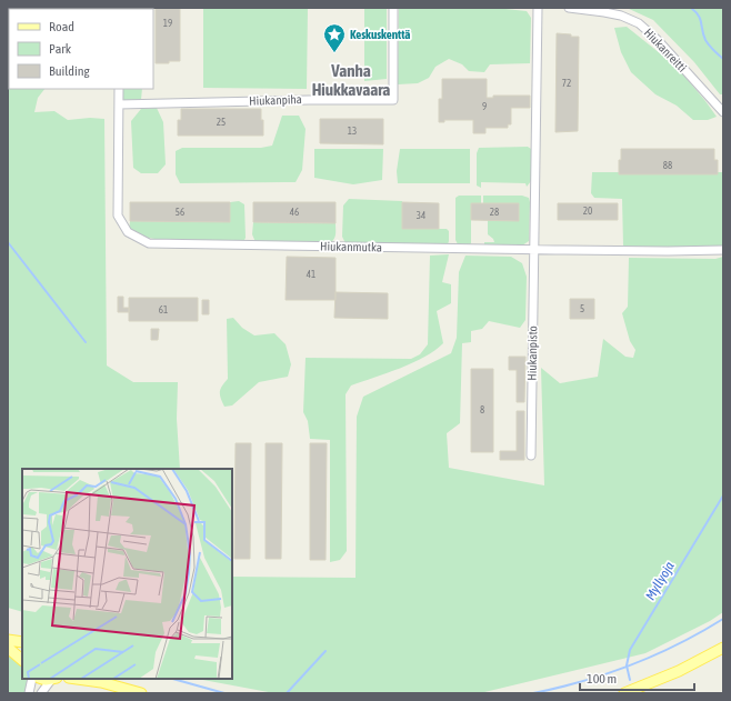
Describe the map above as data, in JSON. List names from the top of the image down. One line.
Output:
{"streets":{"street":["Hiukanreitti","Hiukanpiha","Hiukanmutka","Hiukanpisto"]},"crossings":[["Hiukanpiha","Hiukanmutka"],["Hiukanmutka","Hiukanpisto"]],"districts":["Vanha Hiukkavaara"],"water":["Myllyoja"],"places":{"place":["Keskuskenttä"]},"house_numbers":["19","72","9","25","13","88","20","56","46","28","34","41","5","61","8"],"legend":["Road","Park","Building"],"scale_bar":"100 m"}
